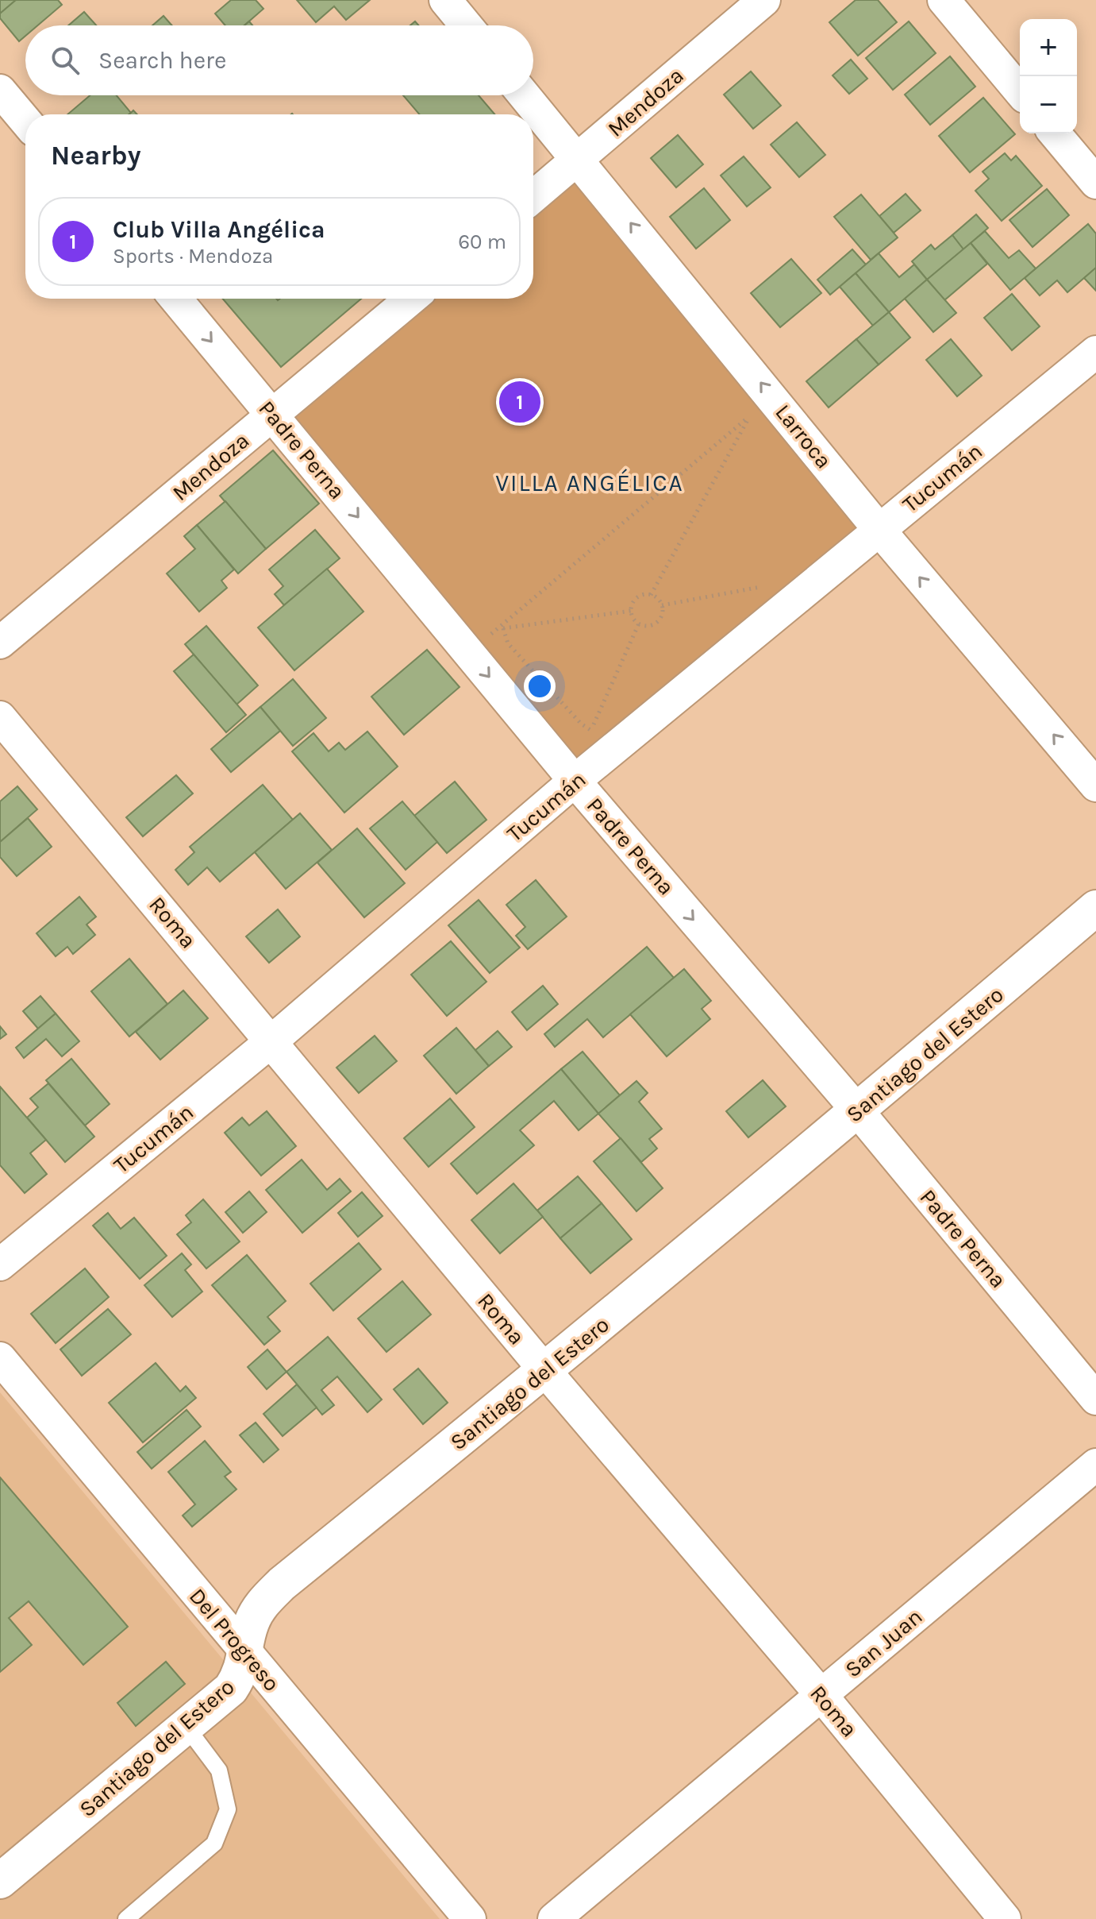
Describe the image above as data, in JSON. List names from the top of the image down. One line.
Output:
{"streets":{"street":["Mendoza","Larroca","Padre Perna","Tucumán","Roma","Santiago del Estero","Del Progreso","San Juan"]},"crossings":[["Mendoza","Larroca"],["Mendoza","Padre Perna"],["Larroca","Tucumán"],["Padre Perna","Tucumán"],["Padre Perna","Santiago del Estero"],["Tucumán","Roma"],["Roma","Santiago del Estero"],["Roma","San Juan"],["Santiago del Estero","Del Progreso"]],"one_way":["Larroca","Padre Perna"],"districts":["VILLA ANGÉLICA"],"page":{"map_buttons":["+","−"],"search":"Search here","heading":"Nearby","list":[{"mark":"1","name":"Club Villa Angélica","note":"Sports · Mendoza","value":"60 m"}],"pins":"1"}}
